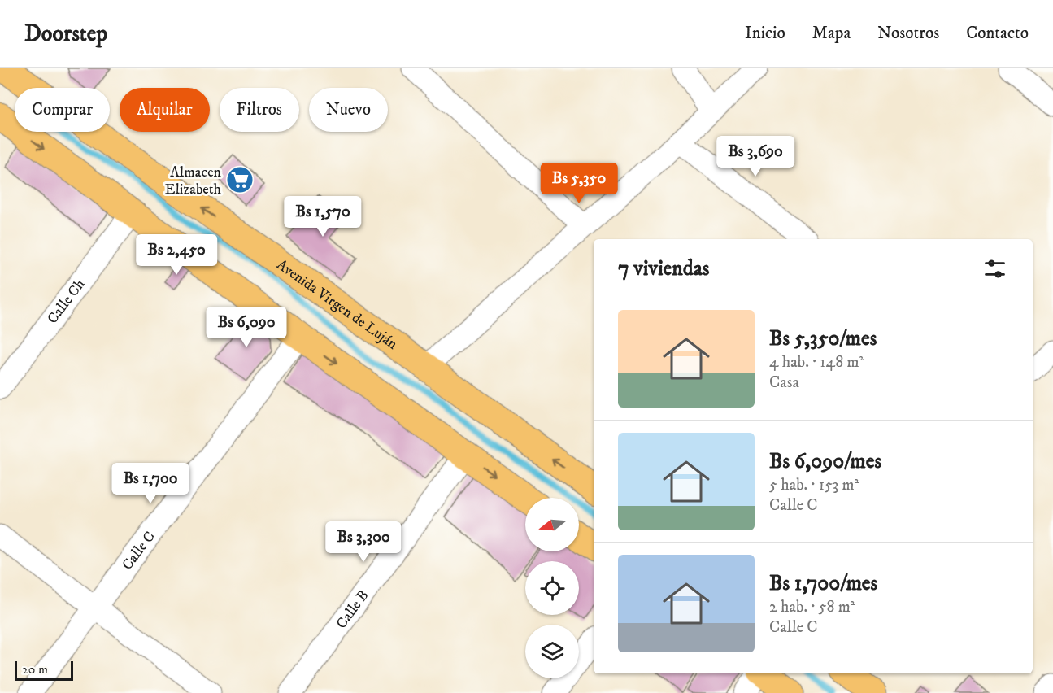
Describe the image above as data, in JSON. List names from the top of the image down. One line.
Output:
{"streets":{"main road":["Avenida Virgen de Luján"],"street":["Calle Ch","Calle C","Calle B"]},"places":{"supermarket":["Almacen Elizabeth"]},"scale_bar":"20 m","north":"left","page":{"header":"Doorstep","nav":["Inicio","Mapa","Nosotros","Contacto"],"chip":["Comprar","Alquilar","Filtros","Nuevo"],"price":["Bs 3,690","Bs 5,350","Bs 1,570","Bs 2,450","Bs 6,090","Bs 1,700","Bs 3,300"],"heading":"7 viviendas","list":[{"name":"Bs 5,350/mes","note":"4 hab. · 148 m² · Casa"},{"name":"Bs 6,090/mes","note":"5 hab. · 153 m² · Calle C"},{"name":"Bs 1,700/mes","note":"2 hab. · 58 m² · Calle C"}],"scale":"20 m"}}
